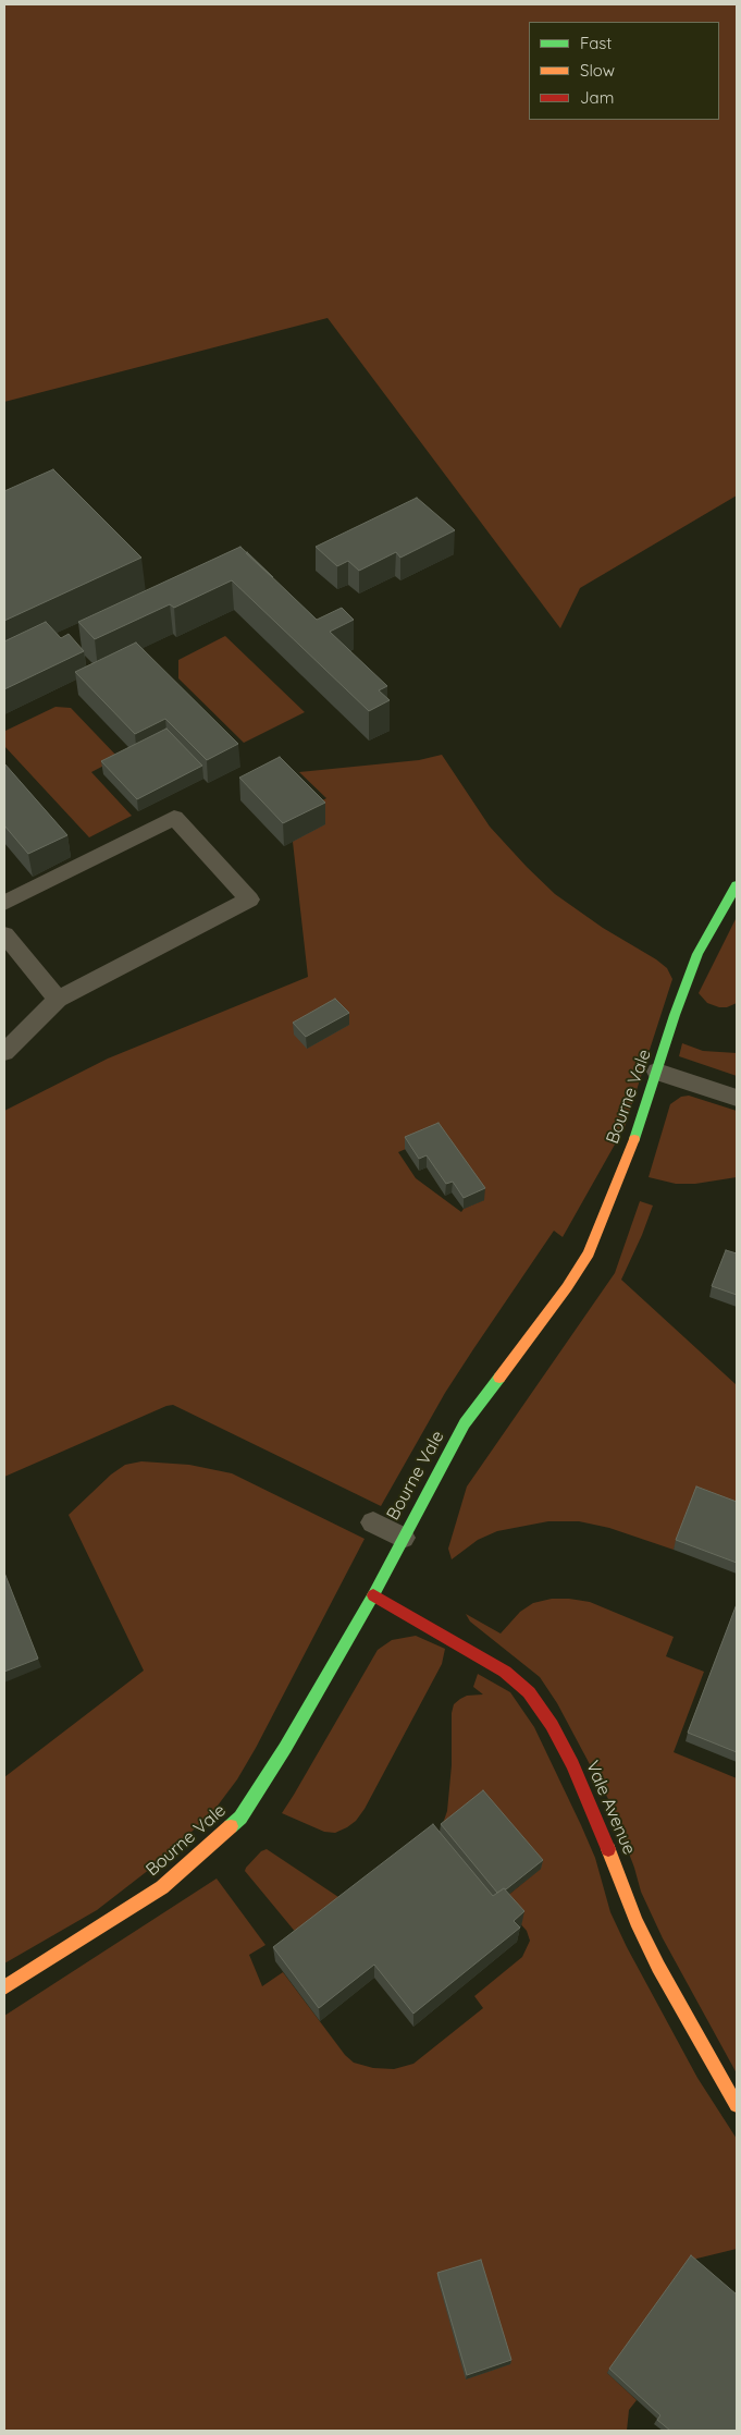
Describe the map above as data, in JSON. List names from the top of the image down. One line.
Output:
{"streets":{"street":["Bourne Vale","Vale Avenue"]},"crossings":[["Bourne Vale","Vale Avenue"]],"legend":["Fast","Slow","Jam"]}
